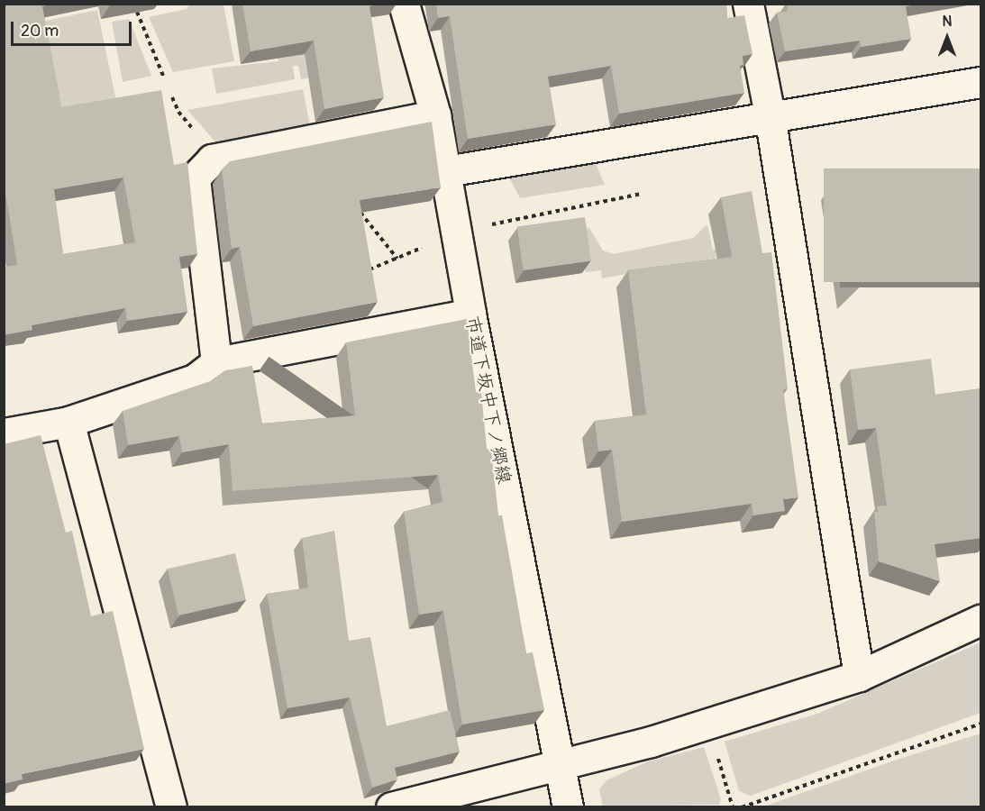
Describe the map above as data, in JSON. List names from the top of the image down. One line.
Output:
{"streets":{"street":["市道下坂中下ノ郷線"]},"scale_bar":"20 m","north":"top"}
